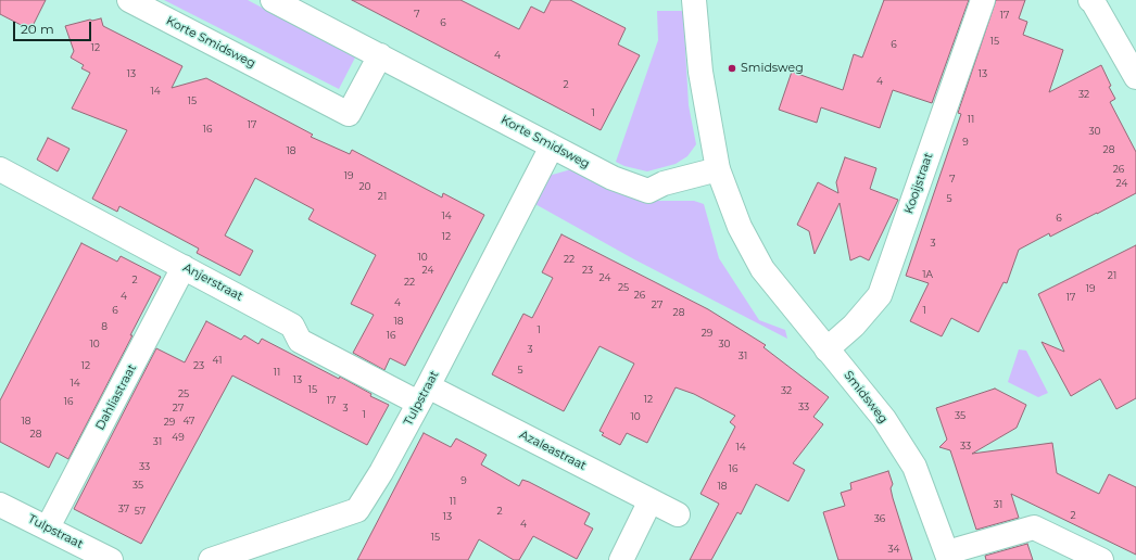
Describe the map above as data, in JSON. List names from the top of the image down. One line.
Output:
{"streets":{"street":["Korte Smidsweg","Kooijstraat","Anjerstraat","Dahliastraat","Smidsweg","Tulpstraat","Azaleastraat"]},"crossings":[["Korte Smidsweg","Smidsweg"],["Korte Smidsweg","Tulpstraat"],["Kooijstraat","Smidsweg"],["Anjerstraat","Dahliastraat"],["Anjerstraat","Tulpstraat"],["Anjerstraat","Azaleastraat"],["Dahliastraat","Tulpstraat"],["Tulpstraat","Azaleastraat"]],"places":["Smidsweg"],"house_numbers":["7","17","6","15","6","12","4","13","13","4","2","14","32","15","1","11","17","16","30","9","28","18","26","19","7","24","20","21","5","14","6","12","3","10","22","24","23","1A","21","24","2","22","25","19","26","4","17","4","27","6","1","28","18","8","1","29","16","10","30","3","31","41","12","23","5","11","13","14","15","32","25","12","17","16","33","27","3","1","35","10","18","47","29","28","49","31","33","14","33","16","9","35","18","11","31","37","57","2","2","13","36","4","15","34"],"scale_bar":"20 m"}
